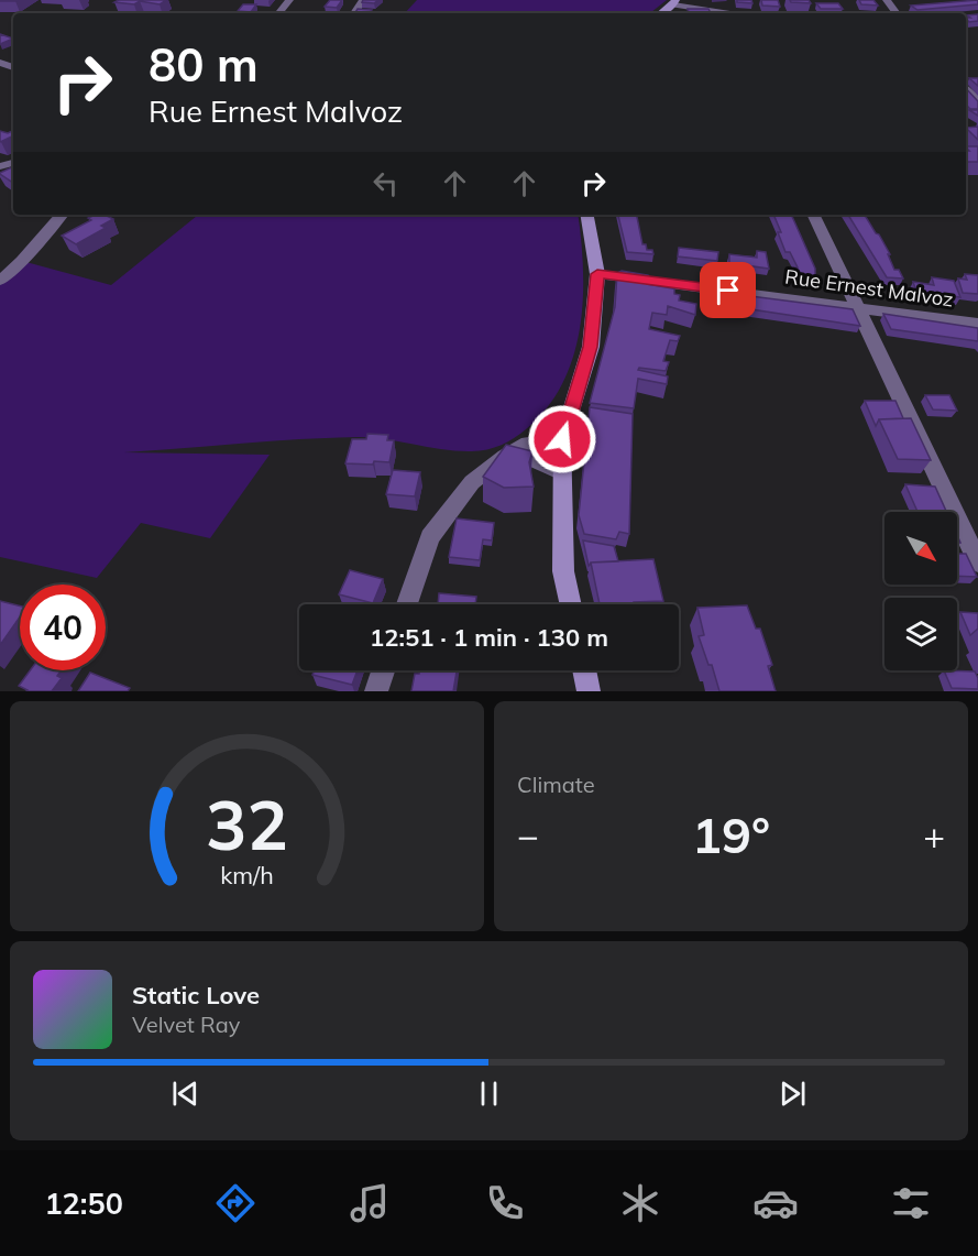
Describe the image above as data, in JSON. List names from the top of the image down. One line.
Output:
{"streets":{"street":["Rue Ernest Malvoz"]},"north":"bottom right","page":{"turn":["80 m","Rue Ernest Malvoz"],"limit":"40","trip":"12:51 · 1 min · 130 m","tile":"Climate","heat":["−","19°","+"],"song":["Static Love","Velvet Ray"],"tabs":"12:50","gauge":["32","km/h"]}}
